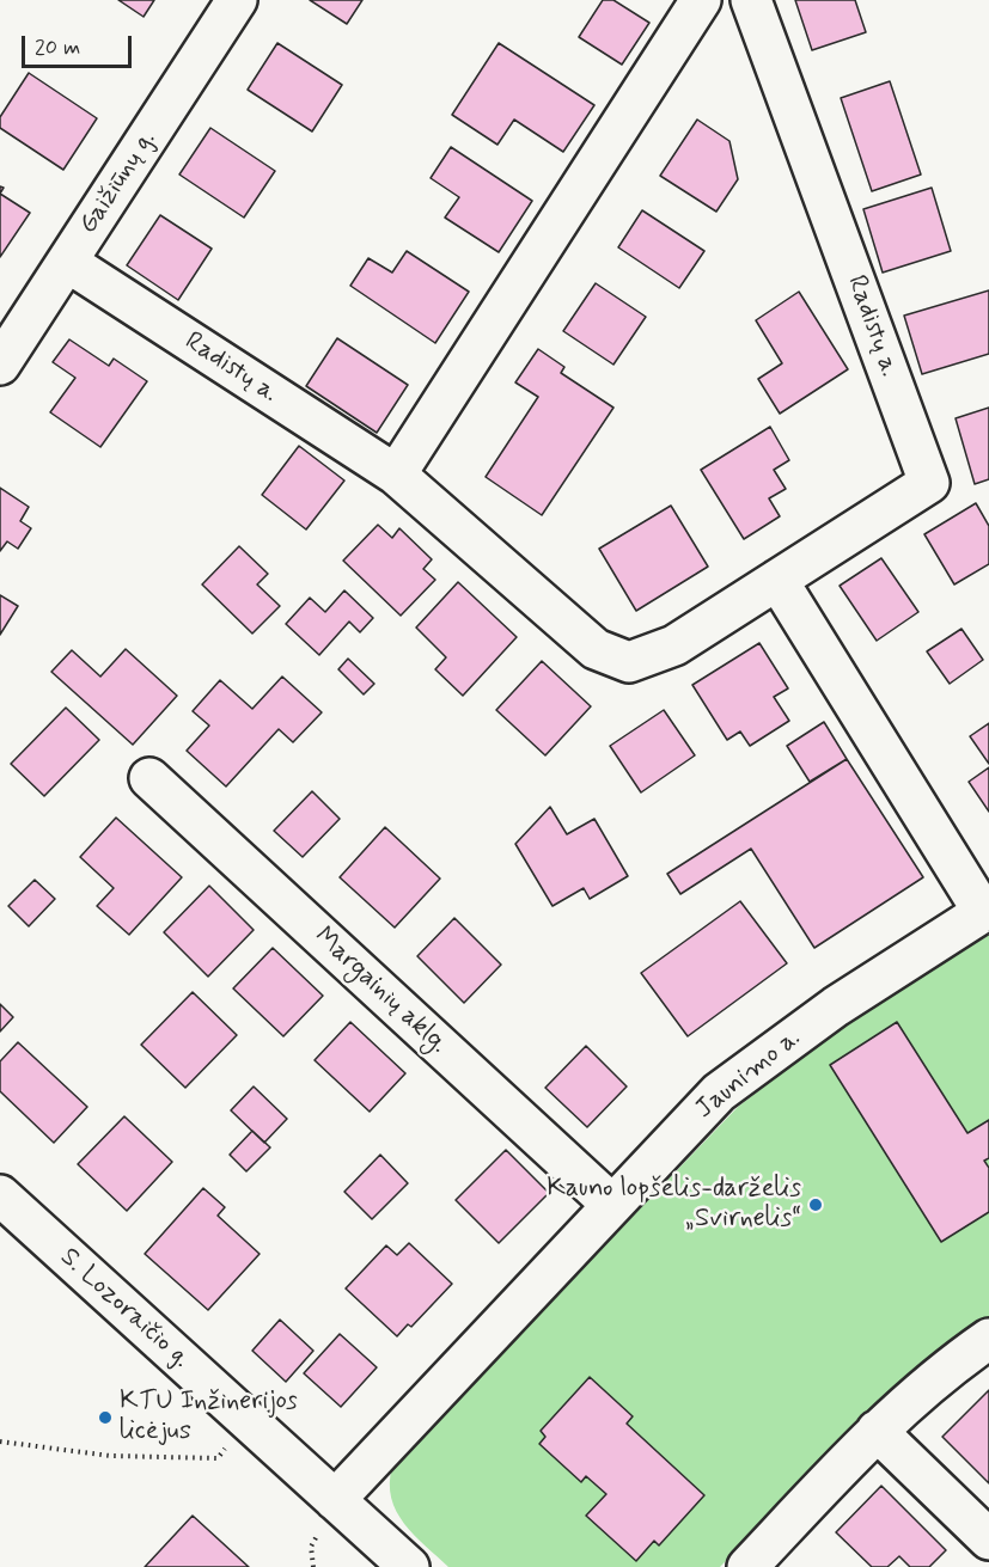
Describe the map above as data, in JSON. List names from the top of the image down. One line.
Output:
{"streets":{"street":["Gaižiūnų g.","Radistų a.","Margainių aklg.","Jaunimo a.","S. Lozoraičio g."]},"crossings":[["Gaižiūnų g.","Radistų a."],["Margainių aklg.","Jaunimo a."],["Jaunimo a.","S. Lozoraičio g."]],"places":["Kauno lopšelis-darželis „Svirnelis“","KTU Inžinerijos licėjus"],"scale_bar":"20 m"}
